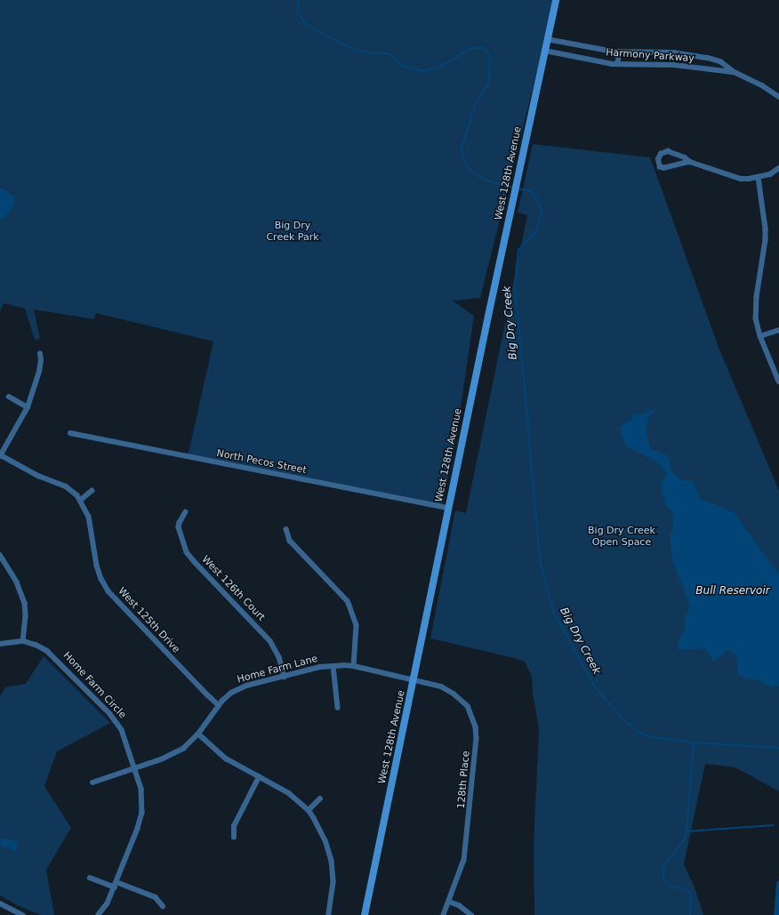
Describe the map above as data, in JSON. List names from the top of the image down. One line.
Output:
{"streets":{"main road":["West 128th Avenue"],"street":["Harmony Parkway","North Pecos Street","West 126th Court","West 125th Drive","Home Farm Lane","Home Farm Circle","128th Place"]},"crossings":[["Harmony Parkway","West 128th Avenue"],["West 128th Avenue","North Pecos Street"],["West 128th Avenue","Home Farm Lane"],["West 128th Avenue","128th Place"],["West 126th Court","Home Farm Lane"],["West 125th Drive","Home Farm Lane"],["Home Farm Lane","Home Farm Circle"],["Home Farm Lane","128th Place"]],"water":["Big Dry Creek","Bull Reservoir"],"parks":["Big Dry Creek Park","Big Dry Creek Open Space"]}
